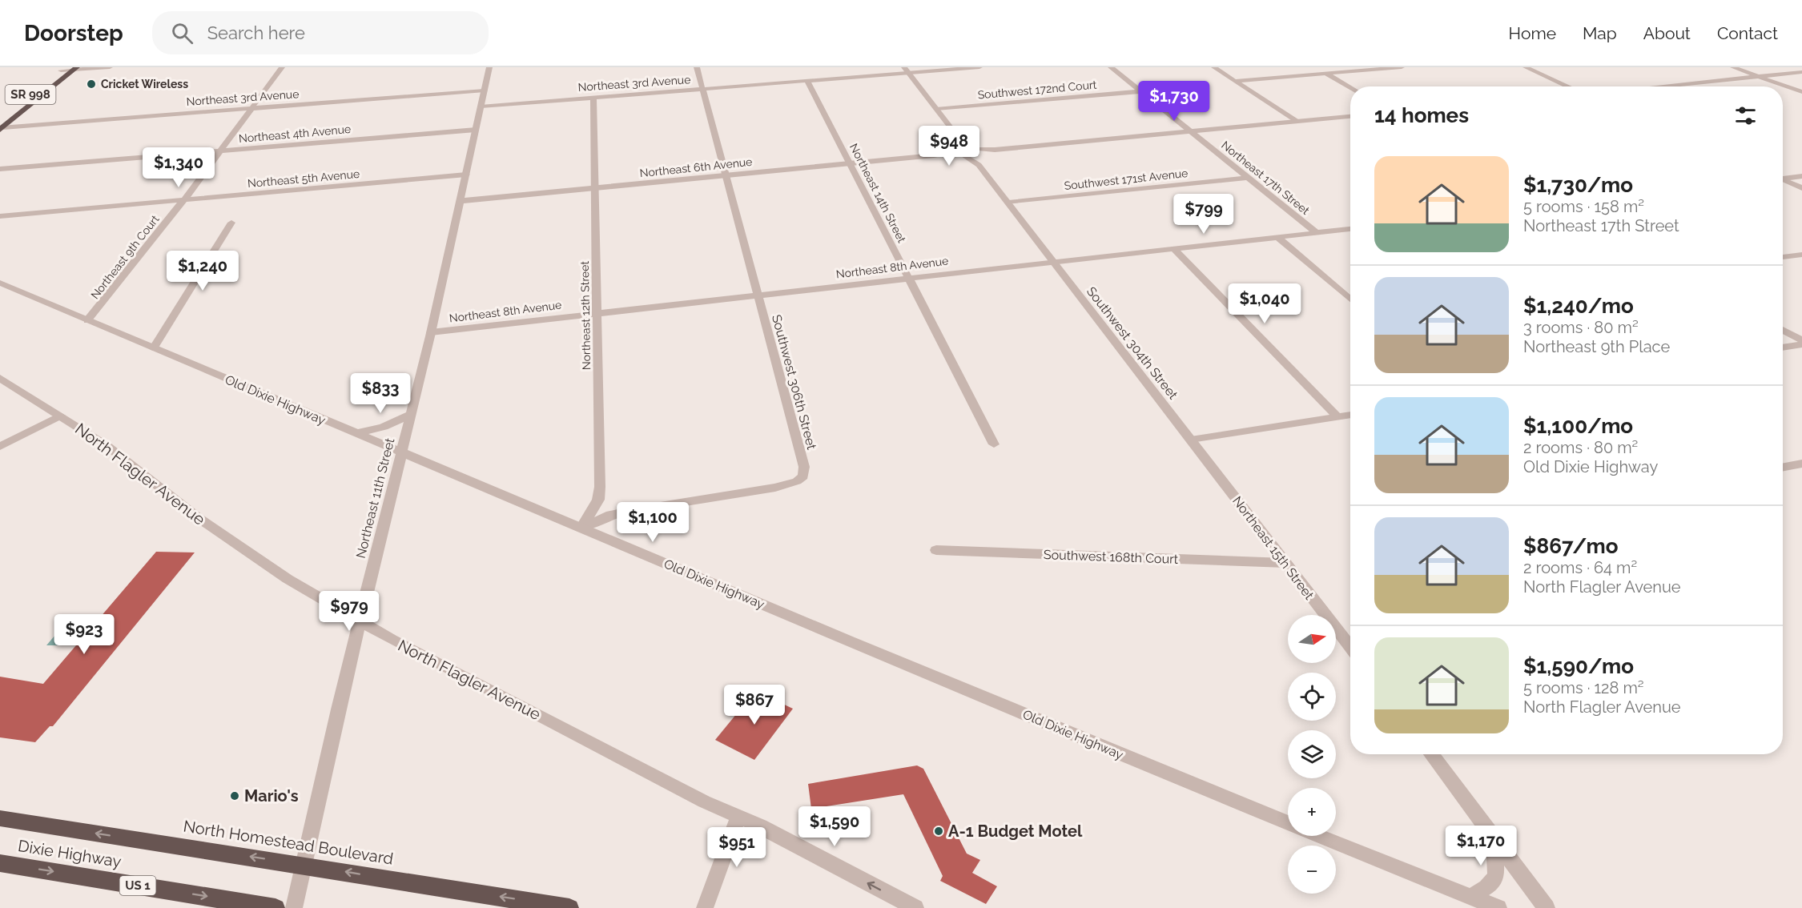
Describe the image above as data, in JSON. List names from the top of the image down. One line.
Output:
{"streets":{"highway":["SR 998","North Homestead Boulevard","Dixie Highway","US 1"],"street":["Northeast 3rd Avenue","Southwest 172nd Court","Northeast 4th Avenue","Northeast 6th Avenue","Northeast 17th Street","Northeast 5th Avenue","Southwest 171st Avenue","Northeast 14th Street","Northeast 9th Court","Northeast 8th Avenue","Northeast 12th Street","Southwest 304th Street","Southwest 306th Street","Old Dixie Highway","North Flagler Avenue","Northeast 11th Street","Northeast 15th Street","Southwest 168th Court"]},"crossings":[["Northeast 3rd Avenue","SR 998"],["Northeast 3rd Avenue","Northeast 14th Street"],["Northeast 3rd Avenue","Northeast 9th Court"],["Northeast 3rd Avenue","Northeast 12th Street"],["Northeast 3rd Avenue","Southwest 306th Street"],["Northeast 3rd Avenue","Northeast 11th Street"],["Southwest 172nd Court","Northeast 17th Street"],["Northeast 4th Avenue","Northeast 9th Court"],["Northeast 4th Avenue","Northeast 11th Street"],["Northeast 6th Avenue","Northeast 14th Street"],["Northeast 6th Avenue","Northeast 12th Street"],["Northeast 6th Avenue","Southwest 306th Street"],["Northeast 6th Avenue","Northeast 11th Street"],["Northeast 17th Street","Southwest 171st Avenue"],["Northeast 17th Street","Northeast 8th Avenue"],["Northeast 5th Avenue","Northeast 9th Court"],["Northeast 5th Avenue","Northeast 11th Street"],["Northeast 14th Street","Northeast 8th Avenue"],["Northeast 9th Court","Old Dixie Highway"],["Northeast 8th Avenue","Northeast 12th Street"],["Northeast 8th Avenue","Southwest 304th Street"],["Northeast 8th Avenue","Southwest 306th Street"],["Northeast 8th Avenue","Northeast 11th Street"],["Northeast 12th Street","Southwest 306th Street"],["Northeast 12th Street","Old Dixie Highway"],["Southwest 304th Street","Northeast 15th Street"],["Southwest 306th Street","Old Dixie Highway"],["Old Dixie Highway","Northeast 11th Street"],["North Flagler Avenue","Northeast 11th Street"],["Northeast 11th Street","North Homestead Boulevard"],["Northeast 15th Street","Southwest 168th Court"]],"one_way":["North Homestead Boulevard","Dixie Highway"],"places":["Cricket Wireless","Mario's","A-1 Budget Motel"],"north":"right","page":{"header":"Doorstep","search":"Search here","nav":["Home","Map","About","Contact"],"price":["$1,730","$948","$1,340","$799","$1,240","$1,040","$833","$1,100","$979","$923","$867","$1,590","$1,170","$951"],"heading":"14 homes","list":[{"name":"$1,730/mo","note":"5 rooms · 158 m² · Northeast 17th Street"},{"name":"$1,240/mo","note":"3 rooms · 80 m² · Northeast 9th Place"},{"name":"$1,100/mo","note":"2 rooms · 80 m² · Old Dixie Highway"},{"name":"$867/mo","note":"2 rooms · 64 m² · North Flagler Avenue"},{"name":"$1,590/mo","note":"5 rooms · 128 m² · North Flagler Avenue"}],"map_buttons":["+","−"]}}
